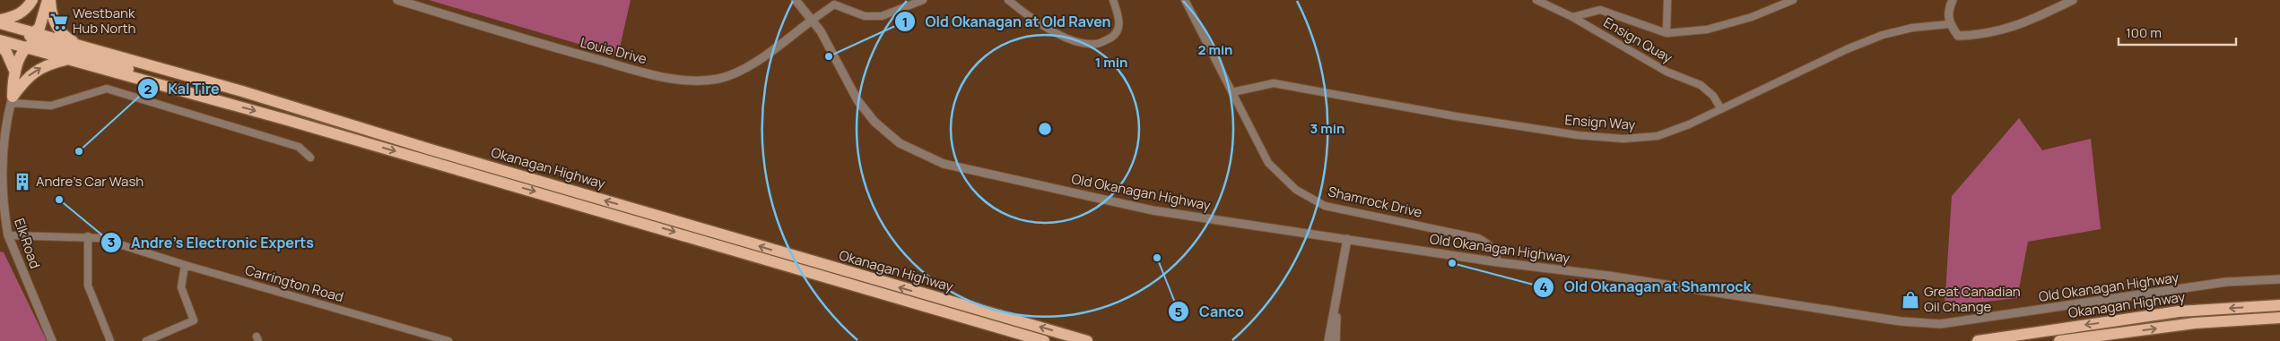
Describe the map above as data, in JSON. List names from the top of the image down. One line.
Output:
{"streets":{"highway":["Okanagan Highway"],"street":["Ensign Quay","Louie Drive","Ensign Way","Old Okanagan Highway","Shamrock Drive","Elk Road","Carrington Road"]},"crossings":[["Ensign Quay","Ensign Way"],["Louie Drive","Old Okanagan Highway"],["Ensign Way","Shamrock Drive"],["Old Okanagan Highway","Shamrock Drive"],["Elk Road","Carrington Road"]],"places":{"supermarket":["Westbank Hub North"],"other":["Old Okanagan at Old Raven","Kal Tire","Andre's Electronic Experts","Canco","Old Okanagan at Shamrock"],"building":["Andre's Car Wash"],"shop":["Great Canadian Oil Change"]},"scale_bar":"100 m","rings":["2 min","1 min","3 min"]}
